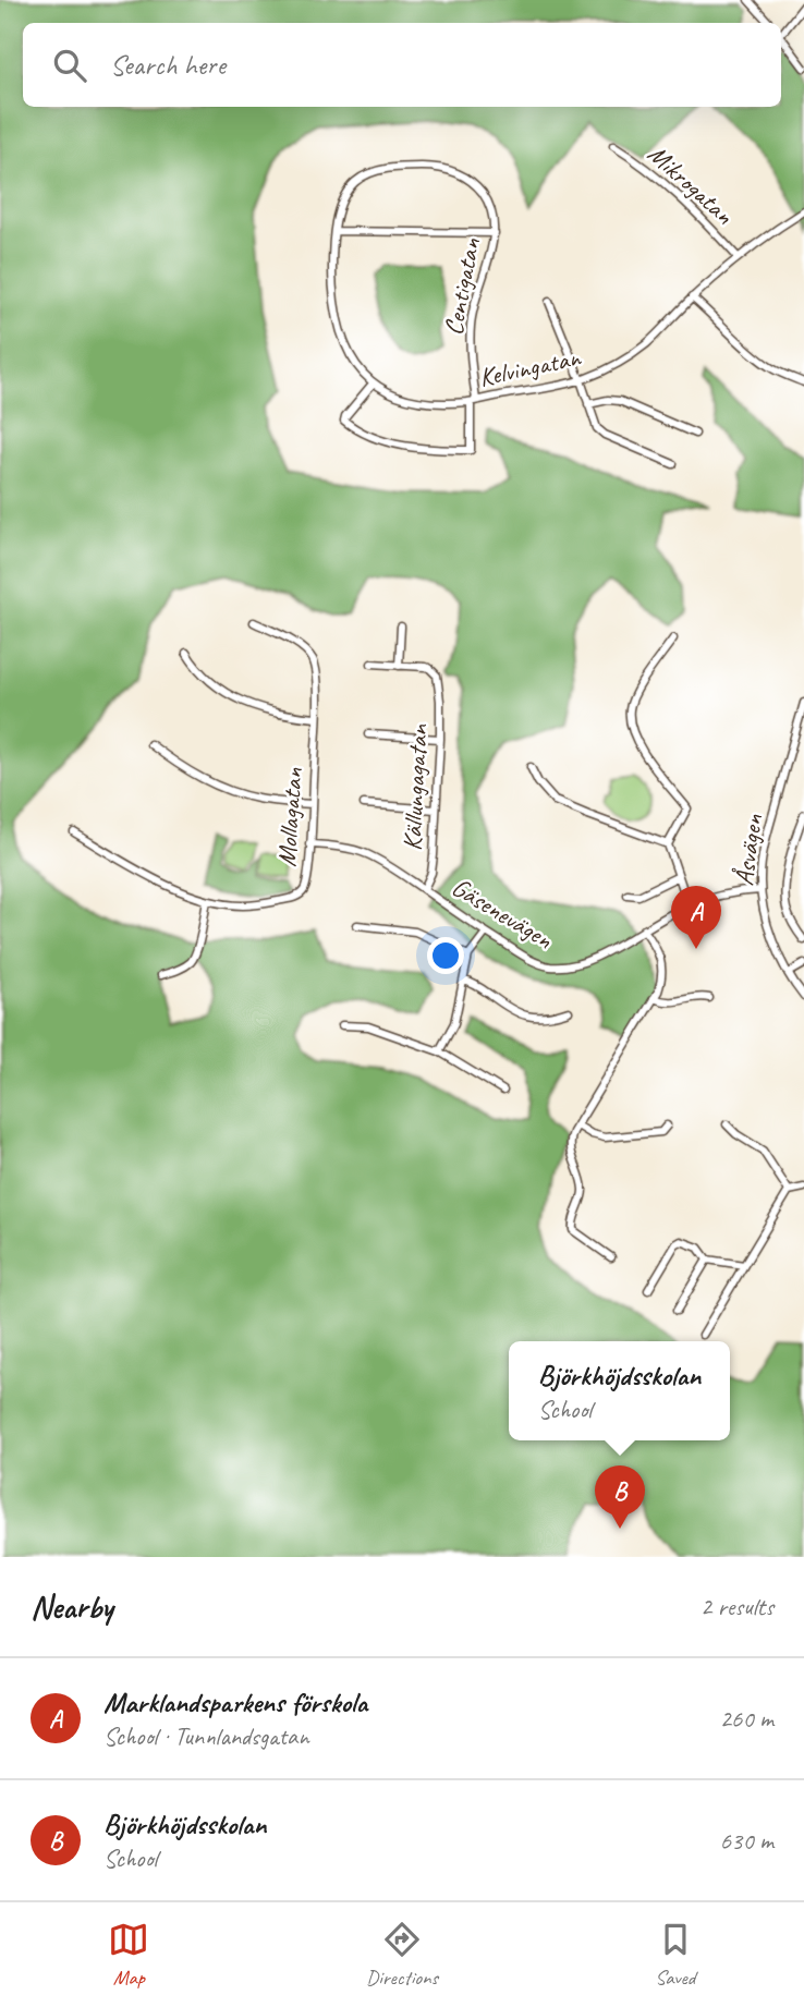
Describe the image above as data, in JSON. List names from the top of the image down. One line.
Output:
{"streets":{"street":["Mikrogatan","Centigatan","Kelvingatan","Källungagatan","Mollagatan","Åsvägen","Gäsenevägen"]},"crossings":[["Mikrogatan","Kelvingatan"],["Centigatan","Kelvingatan"],["Källungagatan","Gäsenevägen"],["Mollagatan","Gäsenevägen"],["Åsvägen","Gäsenevägen"]],"page":{"search":"Search here","pins":["A","B"],"popup":["Björkhöjdsskolan","School"],"heading":["Nearby","2 results"],"list":[{"mark":"A","name":"Marklandsparkens förskola","note":"School · Tunnlandsgatan","value":"260 m"},{"mark":"B","name":"Björkhöjdsskolan","note":"School","value":"630 m"}],"nav":["Map","Directions","Saved"]}}
